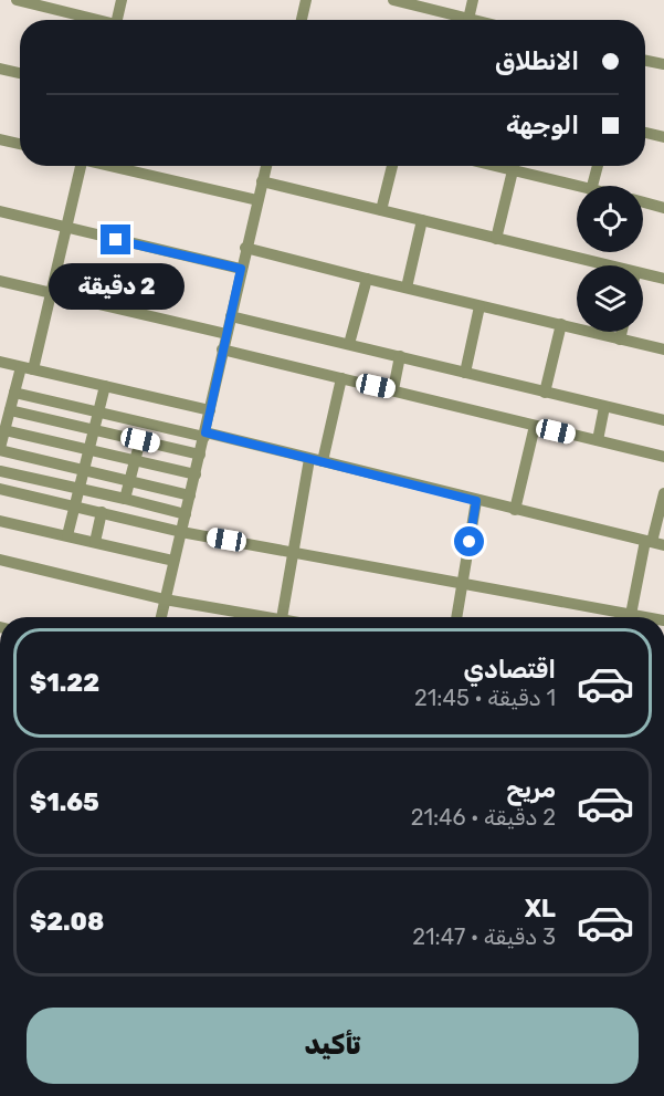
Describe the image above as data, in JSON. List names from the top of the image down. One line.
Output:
{"page":{"banner":["الانطلاق","الوجهة"],"bubble":"2 دقيقة","list":[{"name":"اقتصادي","note":"1 دقيقة · 21:45","value":"$1.22"},{"name":"مريح","note":"2 دقيقة · 21:46","value":"$1.65"},{"name":"XL","note":"3 دقيقة · 21:47","value":"$2.08"}],"buttons":"تأكيد"}}
